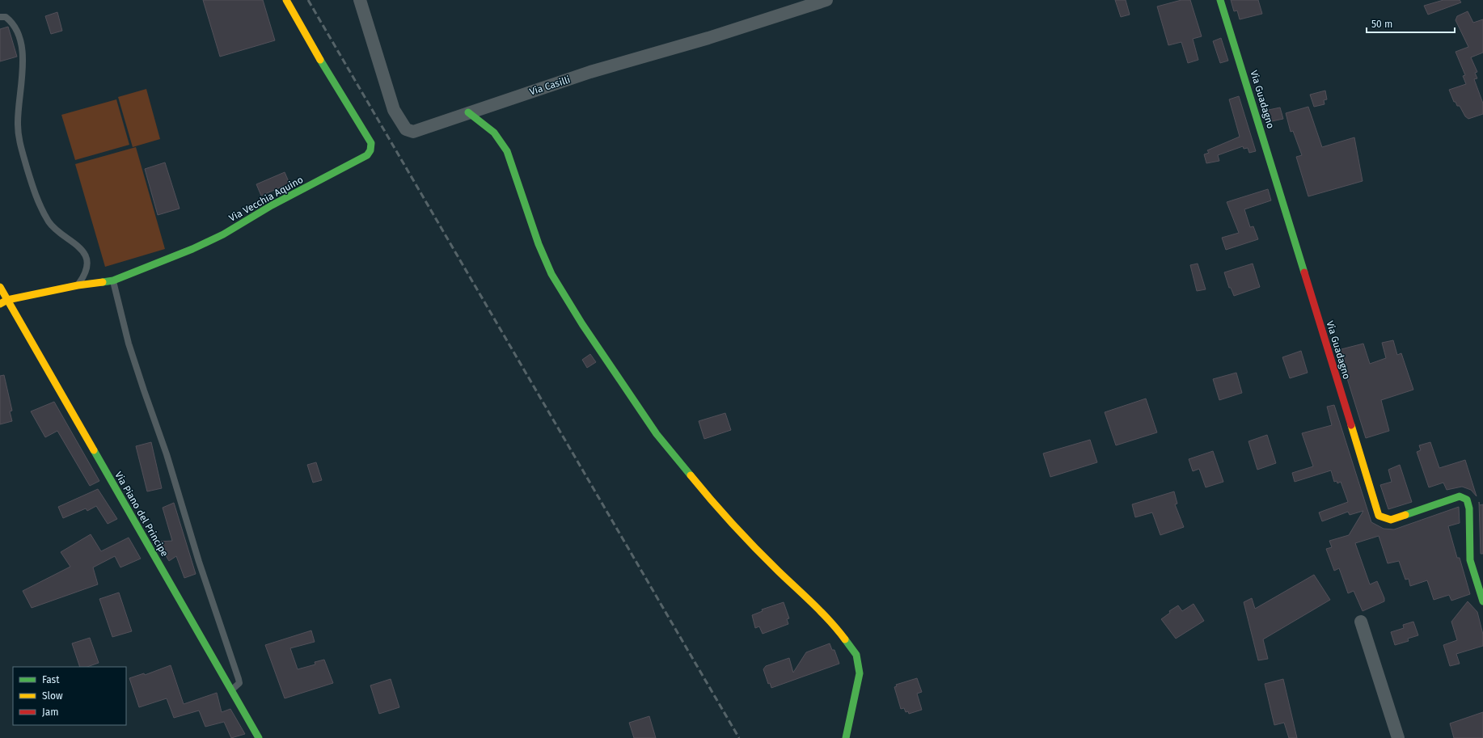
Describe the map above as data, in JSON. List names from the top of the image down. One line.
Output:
{"streets":{"street":["Via Casilli","Via Guadagno","Via Vecchia Aquino","Via Piano del Principe"]},"crossings":[["Via Vecchia Aquino","Via Piano del Principe"]],"legend":["Fast","Slow","Jam"],"scale_bar":"50 m"}
